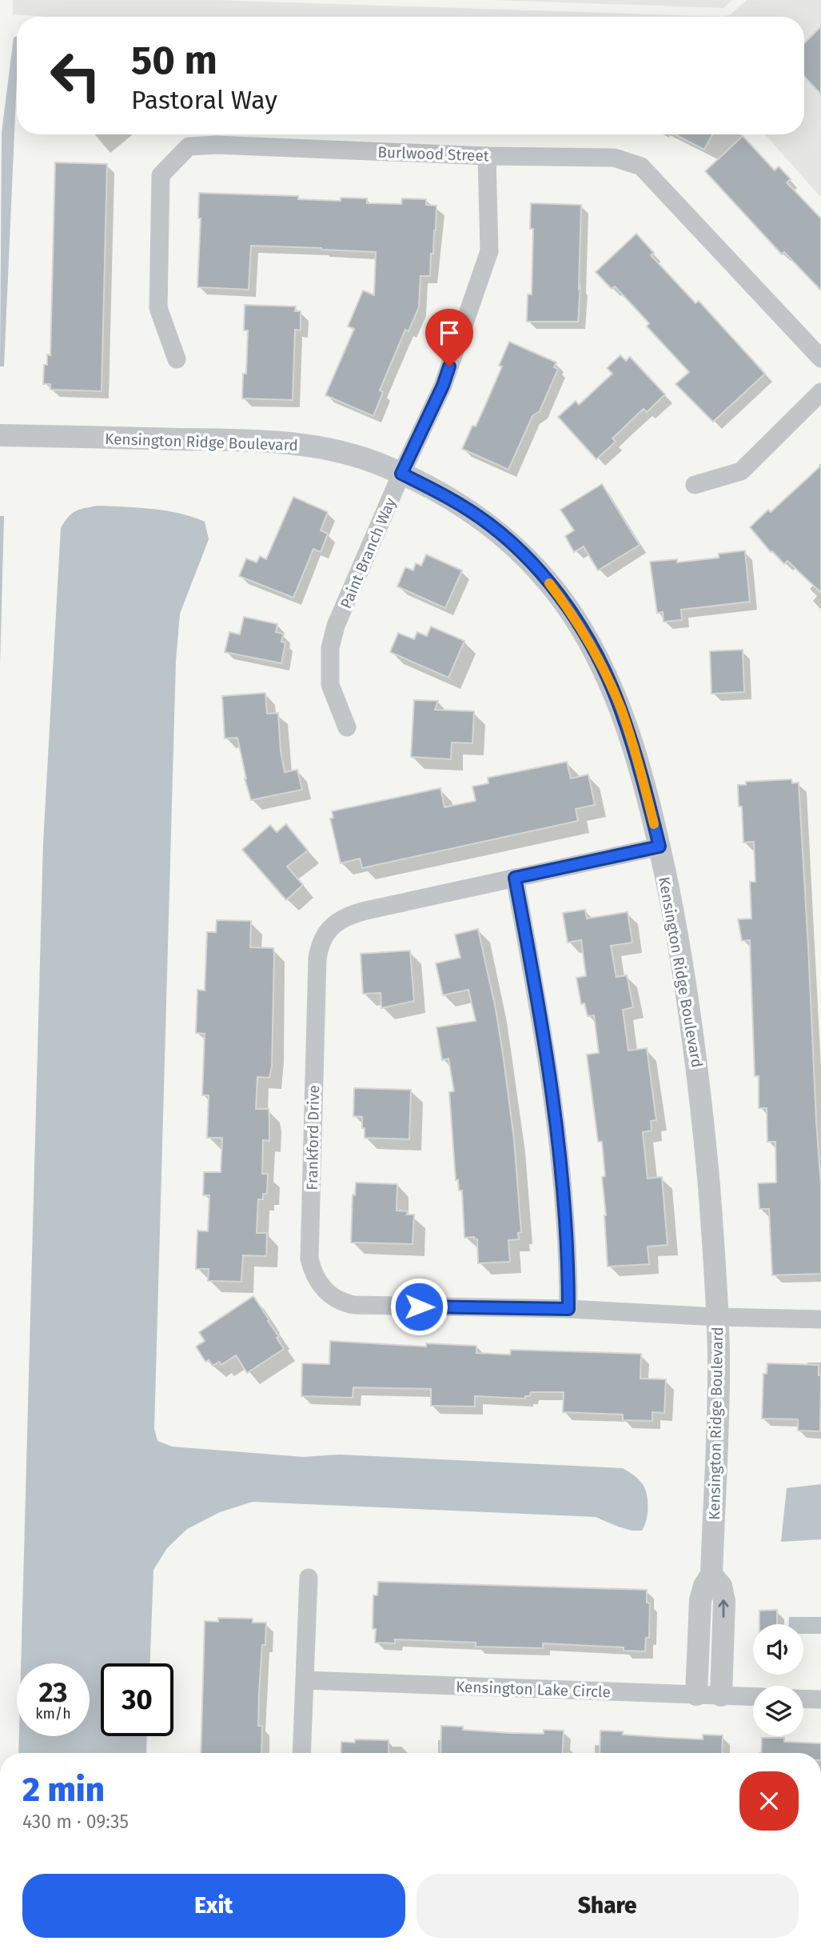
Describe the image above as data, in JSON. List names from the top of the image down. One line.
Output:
{"streets":{"street":["Burlwood Street","Kensington Ridge Boulevard","Paint Branch Way","Frankford Drive","Kensington Lake Circle"]},"crossings":[["Burlwood Street","Paint Branch Way"],["Kensington Ridge Boulevard","Paint Branch Way"],["Kensington Ridge Boulevard","Frankford Drive"],["Kensington Ridge Boulevard","Kensington Lake Circle"]],"page":{"turn":["50 m","Pastoral Way"],"speed":"23 km/h","limit":"30","heading":["2 min","430 m · 09:35"],"buttons":["Exit","Share"]}}
